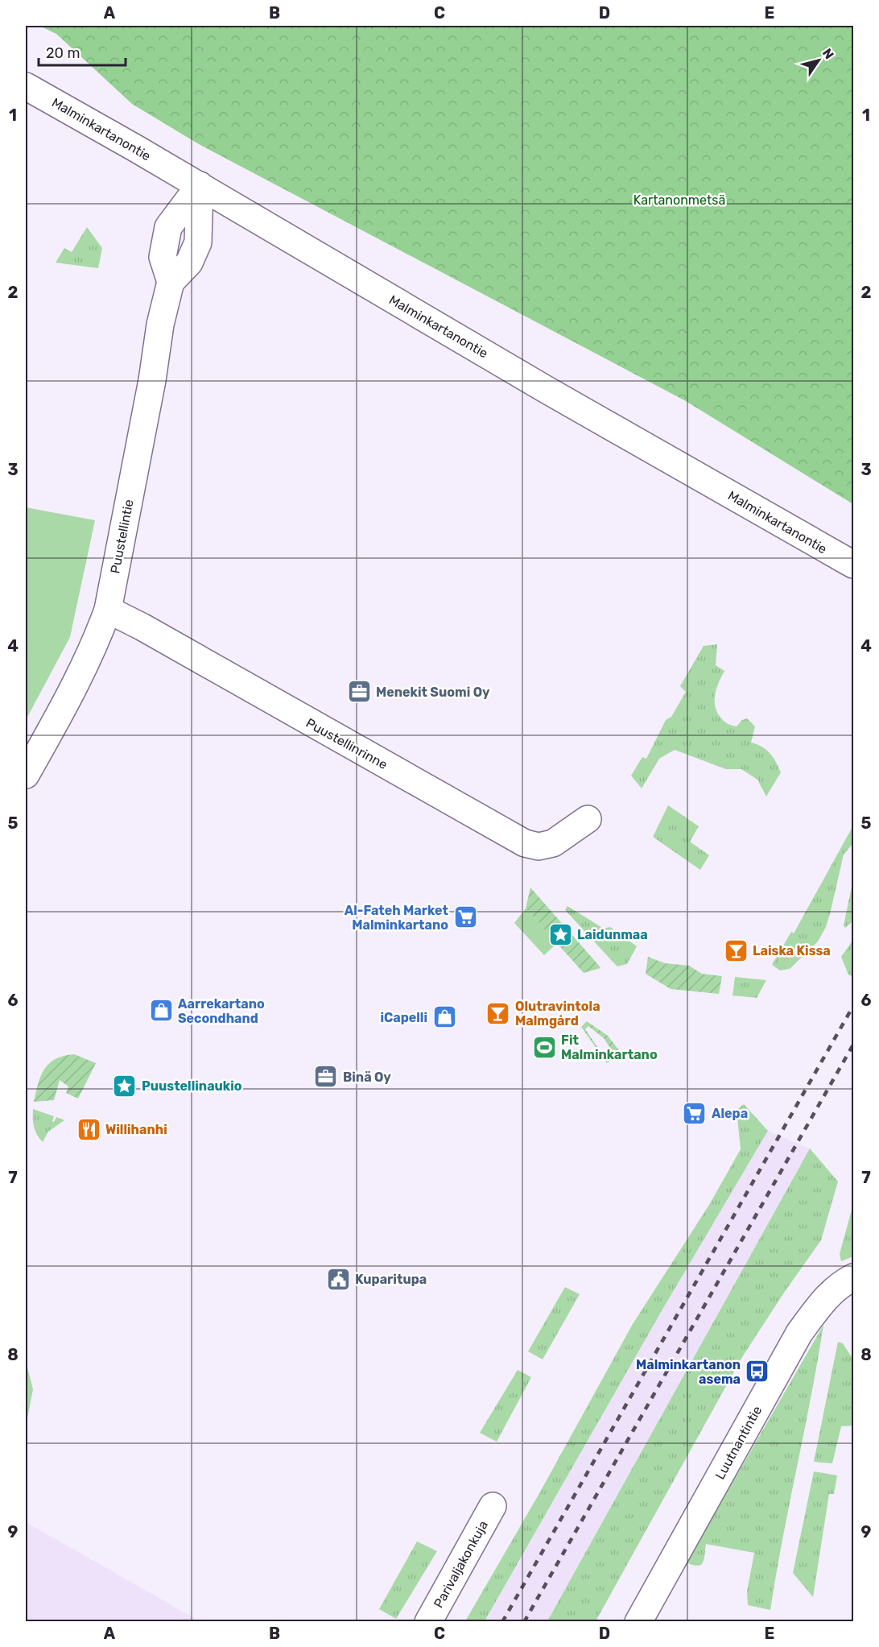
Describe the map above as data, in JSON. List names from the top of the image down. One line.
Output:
{"streets":{"street":["Malminkartanontie","Puustellintie","Puustellinrinne","Luutnantintie","Parivaljakonkuja"]},"crossings":[["Malminkartanontie","Puustellintie"],["Puustellintie","Puustellinrinne"]],"parks":["Kartanonmetsä"],"places":{"office":["Menekit Suomi Oy","Binä Oy"],"supermarket":["Al-Fateh Market Malminkartano","Alepa"],"place":["Laidunmaa","Puustellinaukio"],"bar":["Laiska Kissa","Olutravintola Malmgård"],"shop":["Aarrekartano Secondhand","iCapelli"],"sports":["Fit Malminkartano"],"restaurant":["Willihanhi"],"public building":["Kuparitupa"],"bus stop":["Malminkartanon asema"]},"scale_bar":"20 m","north":"top right","grid":{"columns":["A","B","C","D","E"],"rows":["1","2","3","4","5","6","7","8","9"]}}
